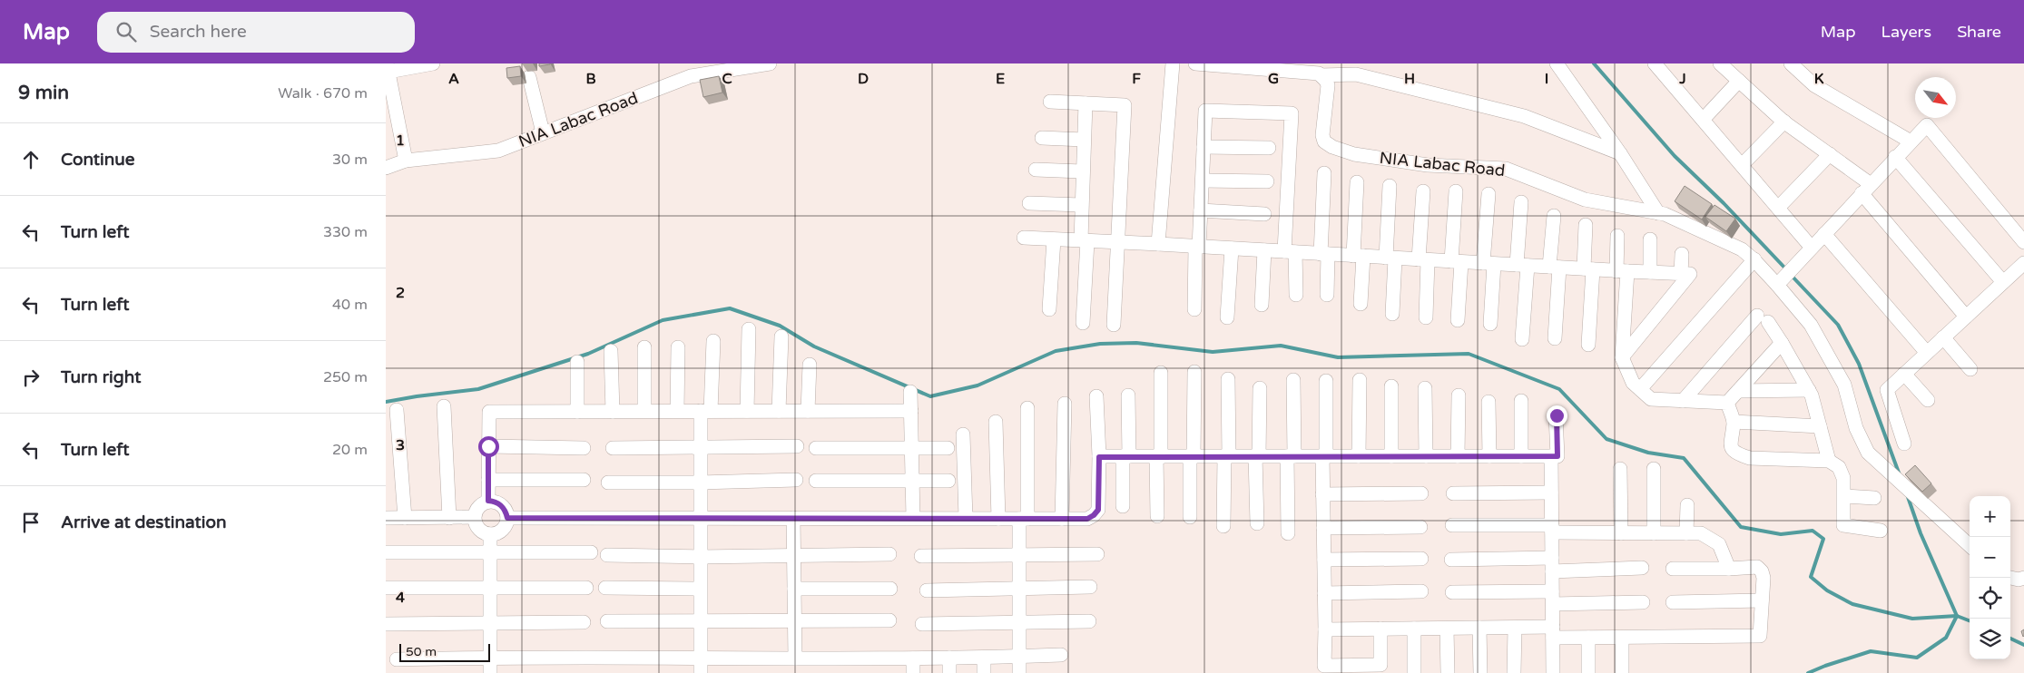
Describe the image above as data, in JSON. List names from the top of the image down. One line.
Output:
{"streets":{"street":["NIA Labac Road"]},"scale_bar":"50 m","north":"bottom right","page":{"header":"Map","search":"Search here","nav":["Map","Layers","Share"],"heading":["9 min","Walk · 670 m"],"list":[["Continue","30 m"],["Turn left","330 m"],["Turn left","40 m"],["Turn right","250 m"],["Turn left","20 m"],"Arrive at destination"],"map_buttons":["+","−"],"scale":"50 m"},"grid":{"columns":["A","B","C","D","E","F","G","H","I","J","K"],"rows":["1","2","3","4"]}}
